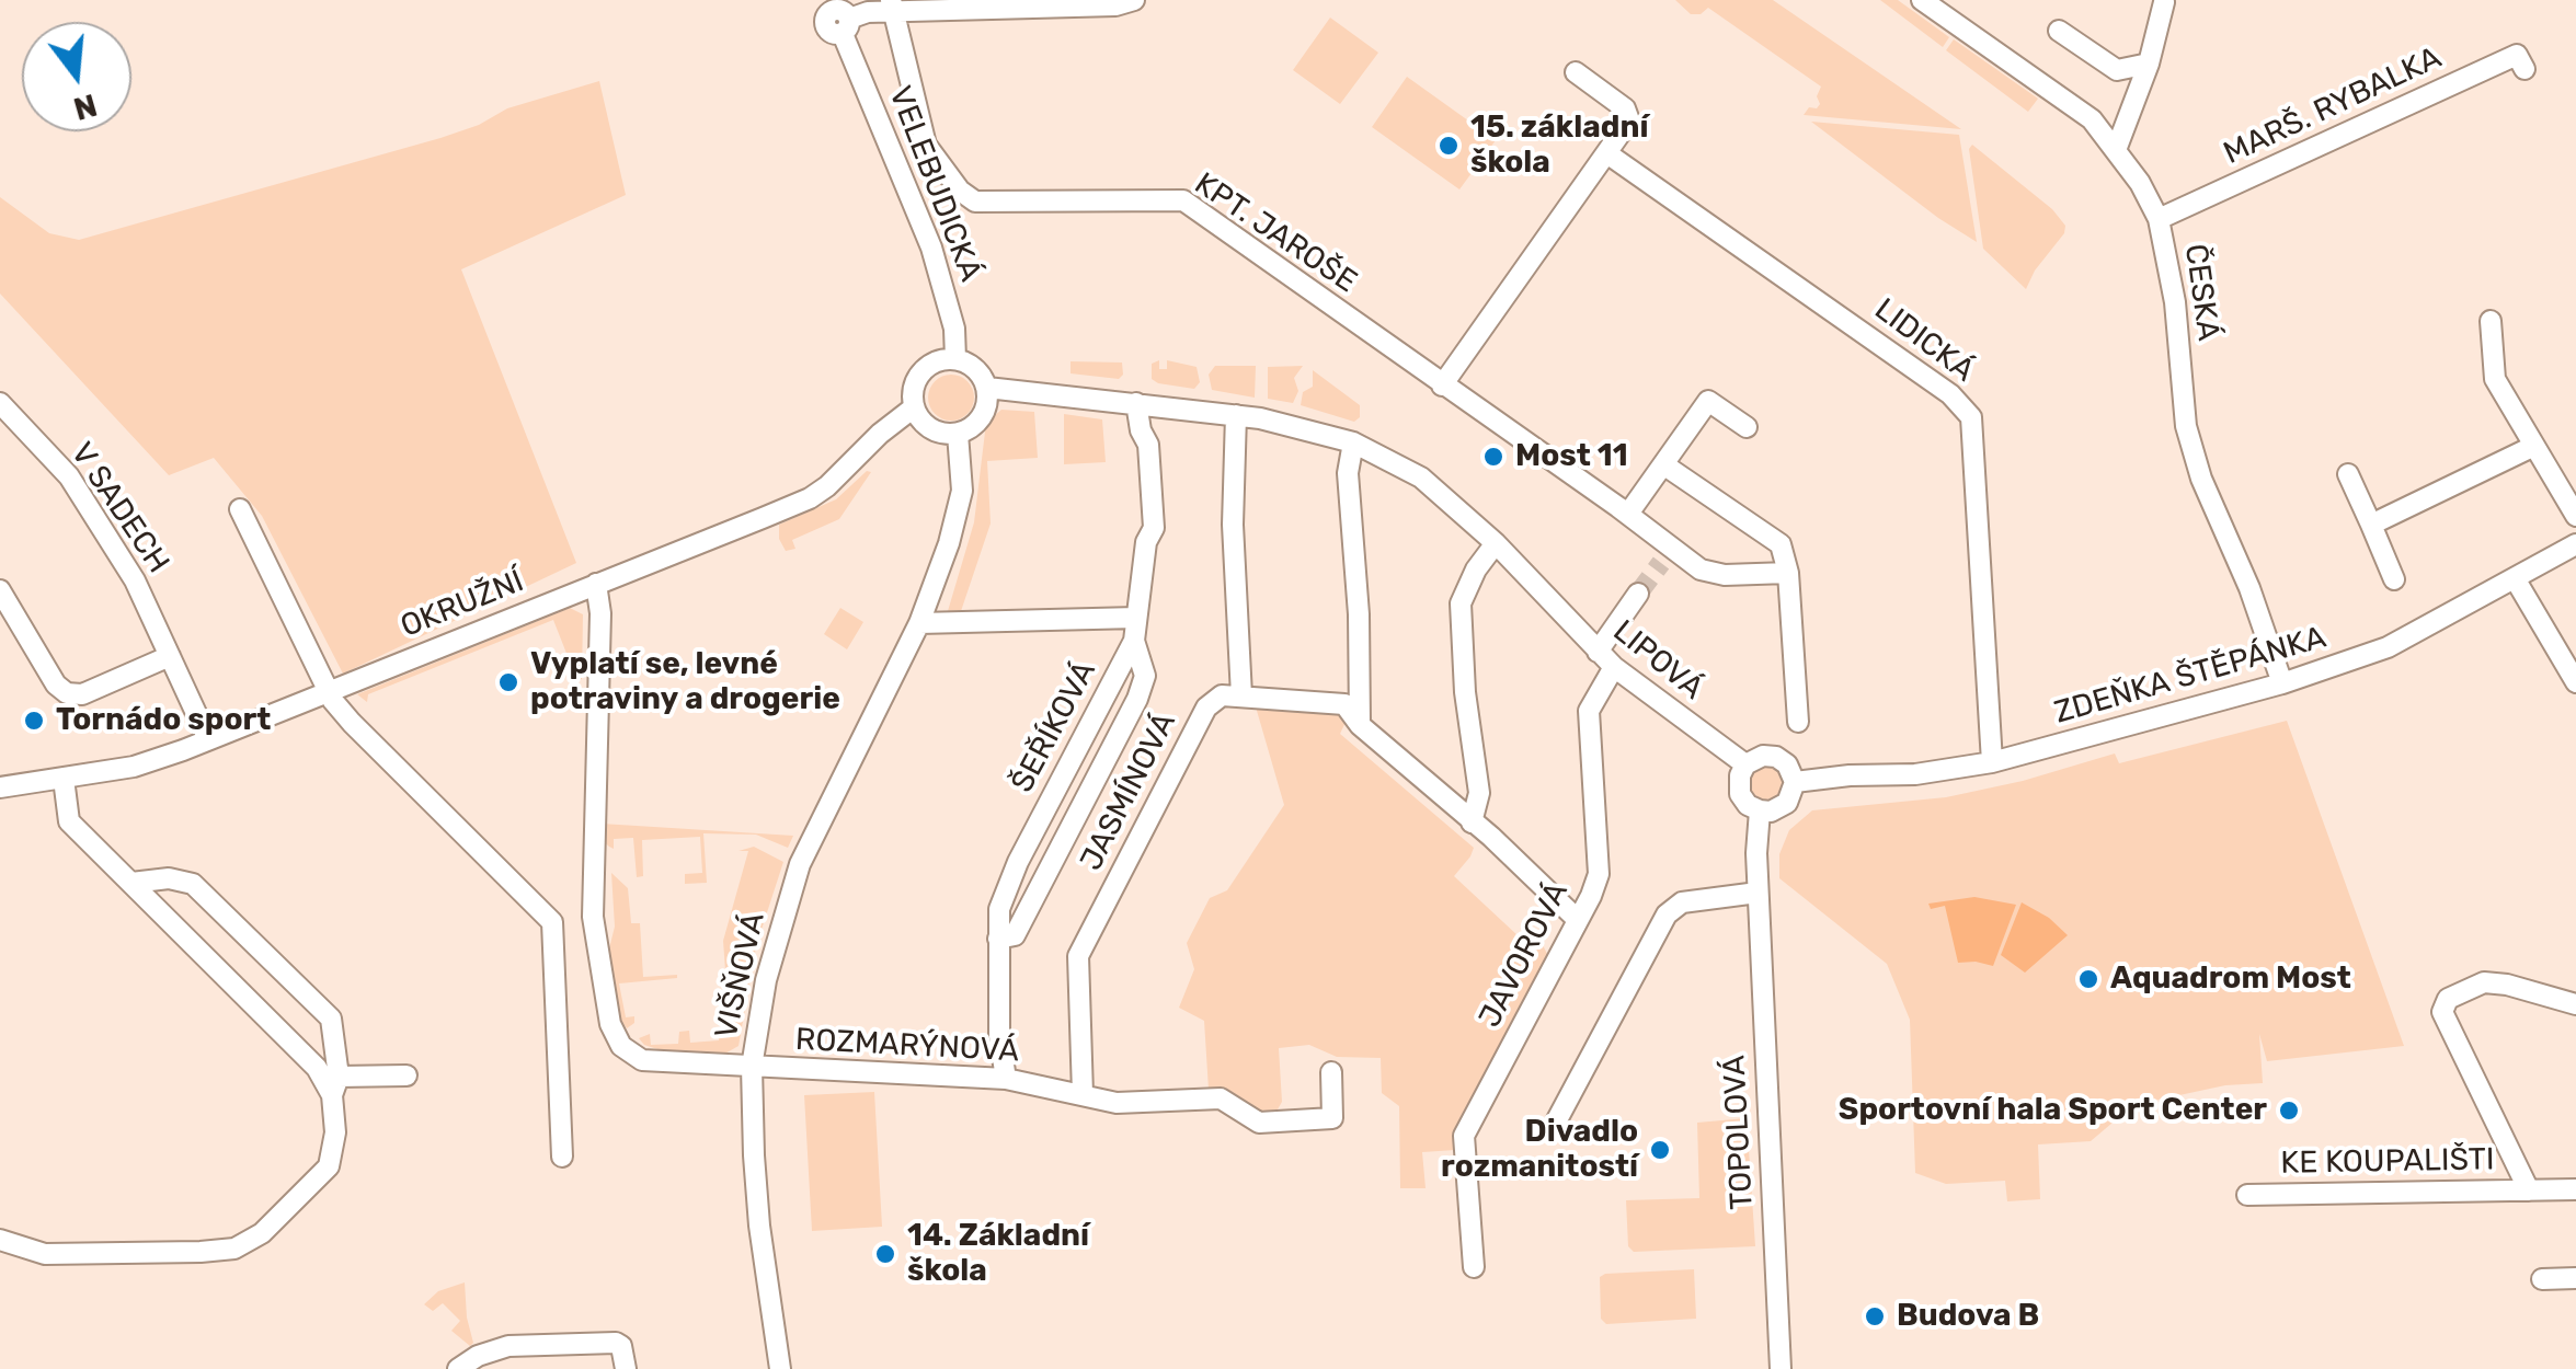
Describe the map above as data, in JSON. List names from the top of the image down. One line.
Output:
{"streets":{"street":["MARŠ. RYBALKA","VELEBUDICKÁ","KPT. JAROŠE","ČESKÁ","LIDICKÁ","V SADECH","OKRUŽNÍ","LIPOVÁ","ZDEŇKA ŠTĚPÁNKA","ŠEŘÍKOVÁ","JASMÍNOVÁ","JAVOROVÁ","VIŠŇOVÁ","ROZMARÝNOVÁ","TOPOLOVÁ","KE KOUPALIŠTI"]},"crossings":[["MARŠ. RYBALKA","ČESKÁ"],["VELEBUDICKÁ","OKRUŽNÍ"],["VELEBUDICKÁ","LIPOVÁ"],["VELEBUDICKÁ","VIŠŇOVÁ"],["ČESKÁ","ZDEŇKA ŠTĚPÁNKA"],["LIDICKÁ","ZDEŇKA ŠTĚPÁNKA"],["V SADECH","OKRUŽNÍ"],["OKRUŽNÍ","LIPOVÁ"],["OKRUŽNÍ","VIŠŇOVÁ"],["OKRUŽNÍ","ROZMARÝNOVÁ"],["LIPOVÁ","ZDEŇKA ŠTĚPÁNKA"],["LIPOVÁ","ŠEŘÍKOVÁ"],["LIPOVÁ","JAVOROVÁ"],["LIPOVÁ","VIŠŇOVÁ"],["LIPOVÁ","TOPOLOVÁ"],["ZDEŇKA ŠTĚPÁNKA","TOPOLOVÁ"],["ŠEŘÍKOVÁ","ROZMARÝNOVÁ"],["JASMÍNOVÁ","ROZMARÝNOVÁ"],["VIŠŇOVÁ","ROZMARÝNOVÁ"]],"places":["15. základní škola","Most 11","Vyplatí se, levné potraviny a drogerie","Tornádo sport","Aquadrom Most","Sportovní hala Sport Center","Divadlo rozmanitostí","14. Základní škola","Budova B"],"north":"bottom"}
